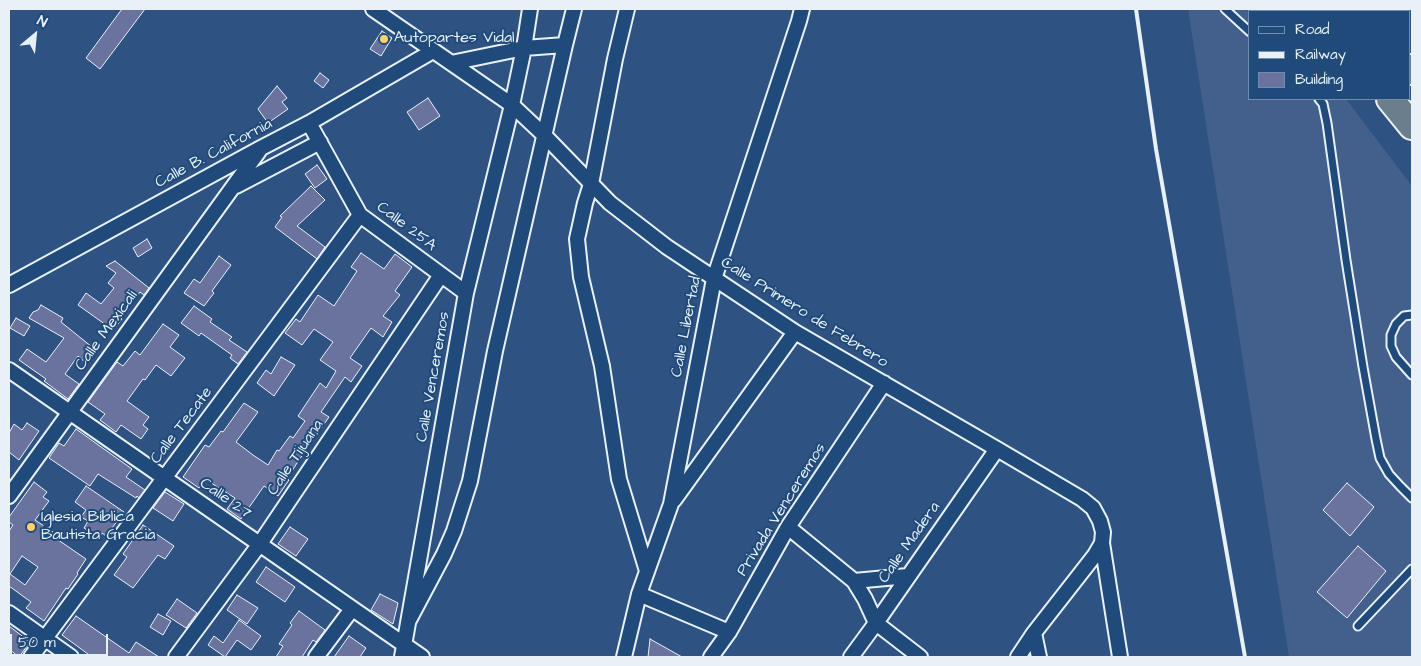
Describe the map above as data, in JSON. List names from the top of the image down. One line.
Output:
{"streets":{"street":["Calle B. California","Calle 25A","Calle Primero de Febrero","Calle Libertad","Calle Mexicali","Calle Venceremos","Calle Tecate","Calle Tijuana","Calle 27","Privada Venceremos","Calle Madera"]},"crossings":[["Calle B. California","Calle 25A"],["Calle B. California","Calle Primero de Febrero"],["Calle B. California","Calle Mexicali"],["Calle 25A","Calle Mexicali"],["Calle 25A","Calle Venceremos"],["Calle 25A","Calle Tecate"],["Calle 25A","Calle Tijuana"],["Calle Primero de Febrero","Calle Libertad"],["Calle Primero de Febrero","Calle Venceremos"],["Calle Primero de Febrero","Privada Venceremos"],["Calle Primero de Febrero","Calle Madera"],["Calle Mexicali","Calle 27"],["Calle Venceremos","Calle 27"],["Calle Tecate","Calle 27"],["Calle Tijuana","Calle 27"]],"places":["Autopartes Vidal","Iglesia Bíblica Bautista Gracia"],"legend":["Road","Railway","Building"],"scale_bar":"50 m","north":"top right"}
